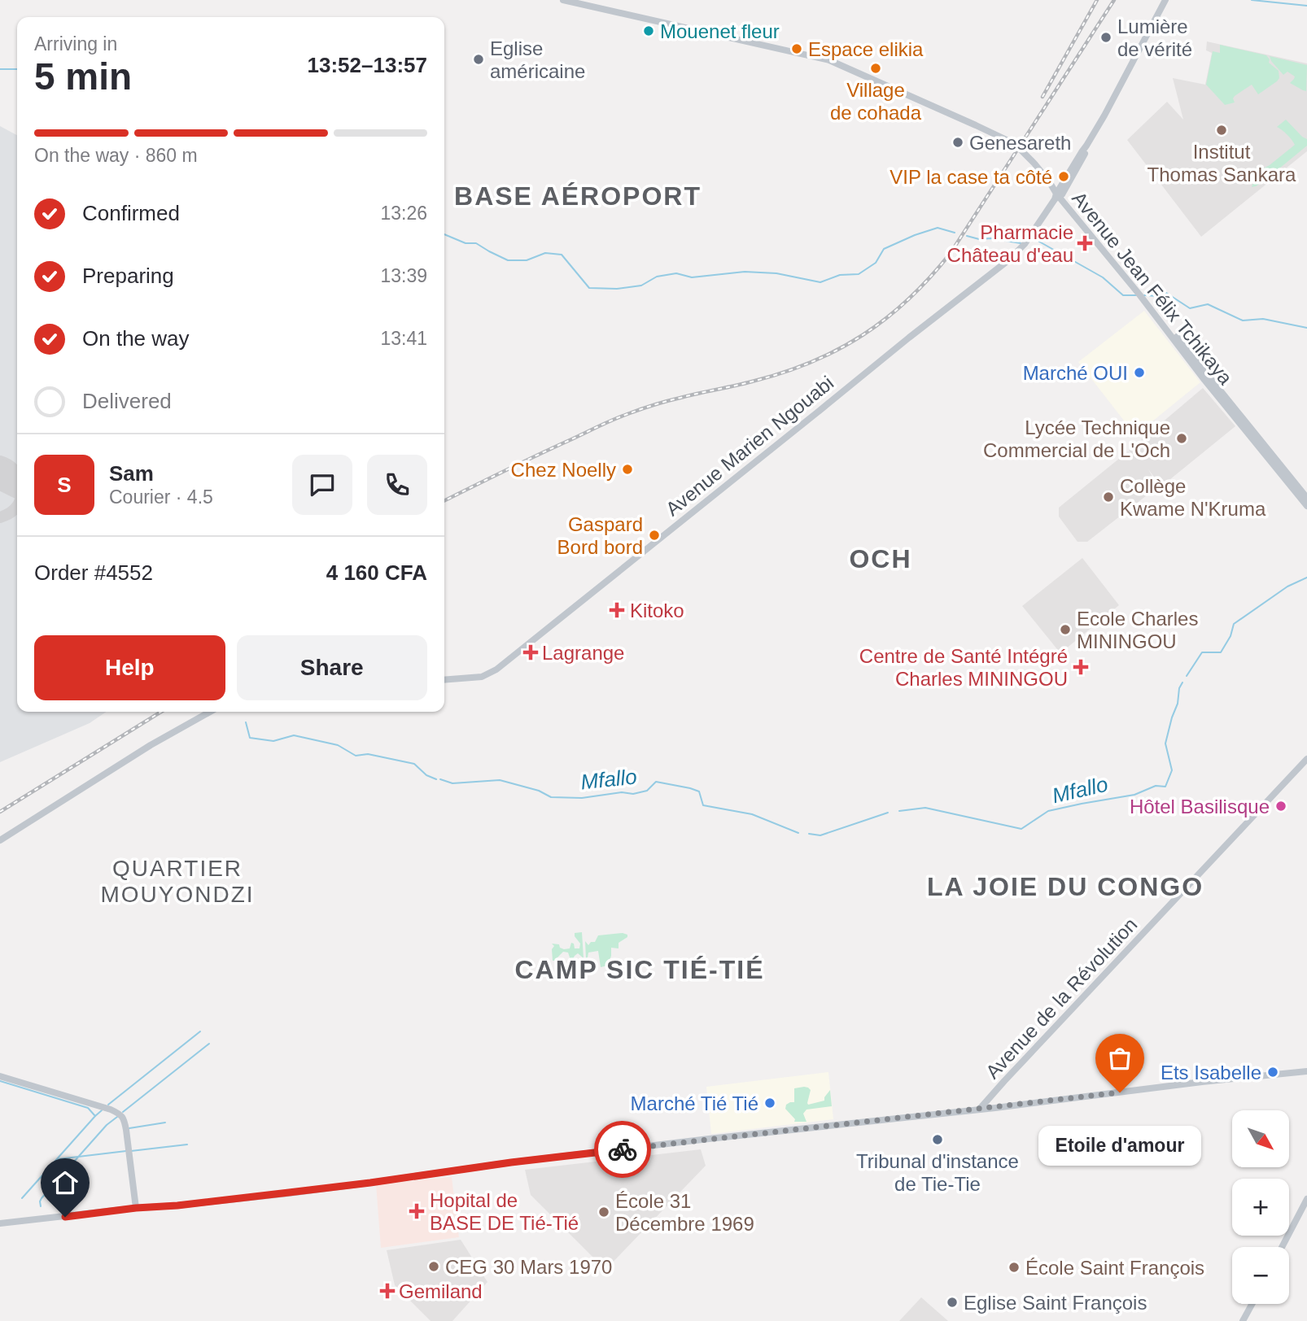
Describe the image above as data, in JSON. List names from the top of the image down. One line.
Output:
{"streets":{"street":["Avenue Jean Félix Tchikaya","Avenue Marien Ngouabi","Avenue de la Révolution"]},"crossings":[["Avenue Jean Félix Tchikaya","Avenue Marien Ngouabi"]],"districts":["BASE AÉROPORT","OCH","QUARTIER MOUYONDZI","LA JOIE DU CONGO","CAMP SIC TIÉ-TIÉ"],"water":["Mfallo"],"places":{"other":["Mouenet fleur","Lumière de vérité","Espace elikia","Eglise américaine","Village de cohada","Institut Thomas Sankara","Genesareth","VIP la case ta côté","Marché OUI","Lycée Technique Commercial de L'Och","Chez Noelly","Collège Kwame N'Kruma","Gaspard Bord bord","Ecole Charles MININGOU","Hôtel Basilisque","Ets Isabelle","Etoile d'amour","Marché Tié Tié","Tribunal d'instance de Tie-Tie","École 31 Décembre 1969","CEG 30 Mars 1970","École Saint François","Eglise Saint François"],"health":["Pharmacie Château d'eau","Kitoko","Lagrange","Centre de Santé Intégré Charles MININGOU","Hopital de BASE DE Tié-Tié","Gemiland"]},"north":"bottom right","page":{"heading":["5 min","Arriving in","13:52–13:57"],"panel":["Sam","Courier · 4.5","Order #4552","4 160 CFA"],"bar":"On the way · 860 m","list":[["Confirmed","13:26"],["Preparing","13:39"],["On the way","13:41"],"Delivered"],"round":"S","buttons":["Help","Share"],"map_buttons":["+","−"],"bubble":"Etoile d'amour"}}
